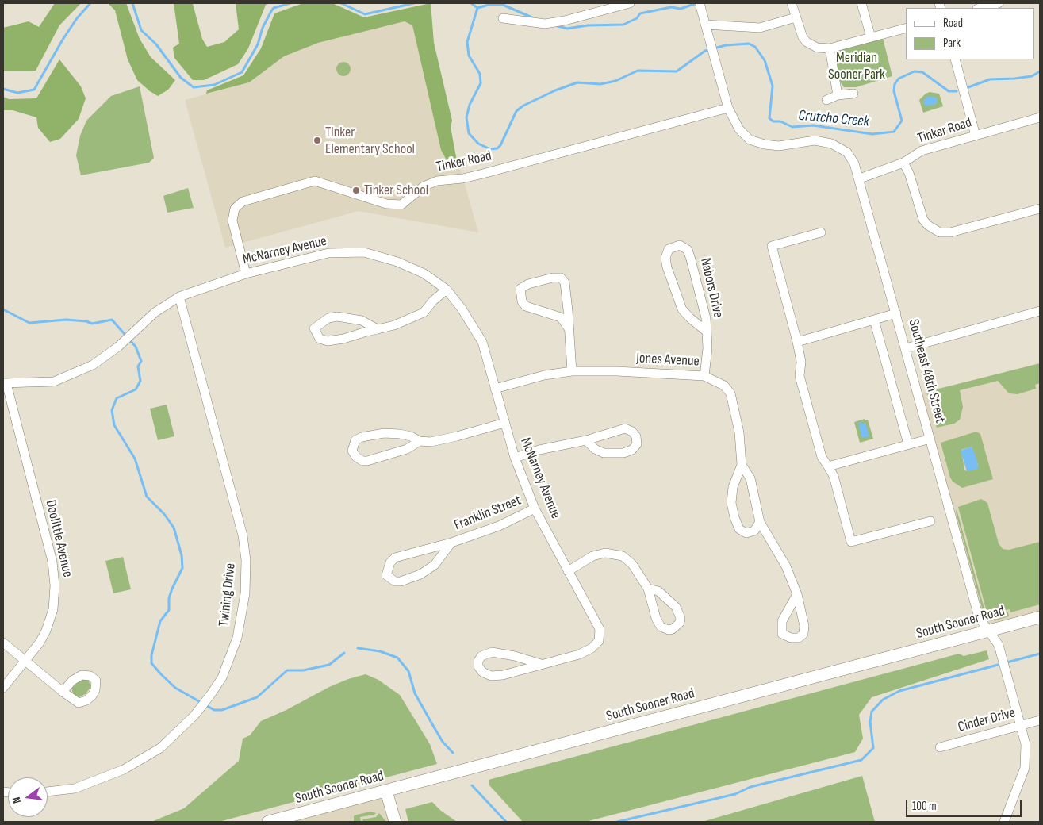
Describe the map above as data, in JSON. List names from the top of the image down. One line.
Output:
{"streets":{"main road":["South Sooner Road"],"street":["Tinker Road","McNarney Avenue","Nabors Drive","Jones Avenue","Southeast 48th Street","Franklin Street","Doolittle Avenue","Twining Drive","Cinder Drive"]},"crossings":[["Tinker Road","McNarney Avenue"],["Tinker Road","Southeast 48th Street"],["McNarney Avenue","Jones Avenue"],["McNarney Avenue","Franklin Street"],["McNarney Avenue","Doolittle Avenue"],["McNarney Avenue","Twining Drive"],["Nabors Drive","Jones Avenue"],["Southeast 48th Street","South Sooner Road"],["Southeast 48th Street","Cinder Drive"]],"water":["Crutcho Creek"],"parks":["Meridian Sooner Park"],"places":["Tinker Elementary School","Tinker School"],"legend":["Road","Park"],"scale_bar":"100 m","north":"left"}
